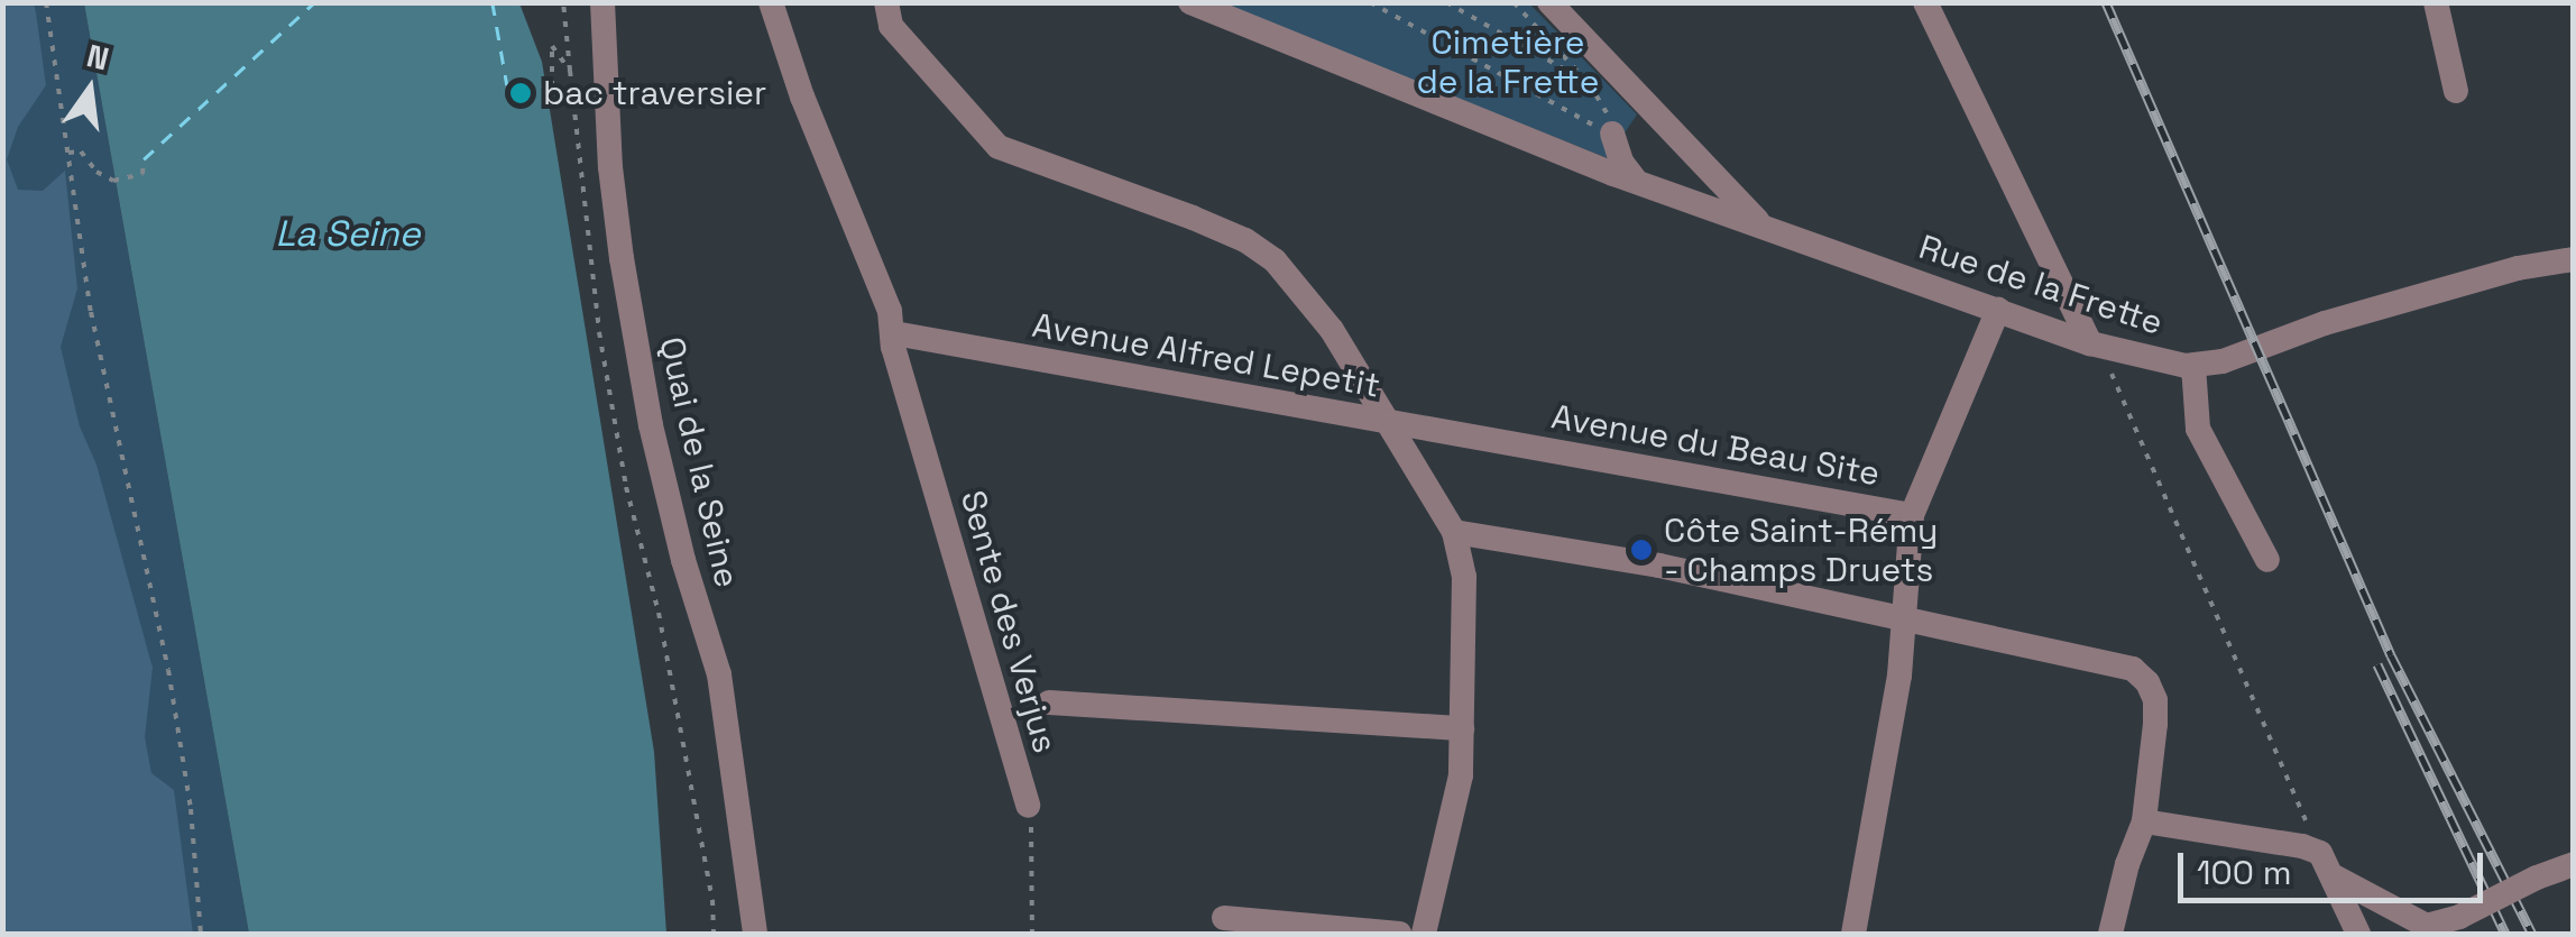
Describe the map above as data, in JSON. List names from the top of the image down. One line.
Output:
{"streets":{"street":["Rue de la Frette","Avenue Alfred Lepetit","Avenue du Beau Site","Quai de la Seine","Sente des Verjus"]},"crossings":[["Avenue Alfred Lepetit","Avenue du Beau Site"],["Avenue Alfred Lepetit","Sente des Verjus"]],"water":["La Seine"],"parks":["Cimetière de la Frette"],"places":["bac traversier","Côte Saint-Rémy - Champs Druets"],"scale_bar":"100 m","north":"top"}
